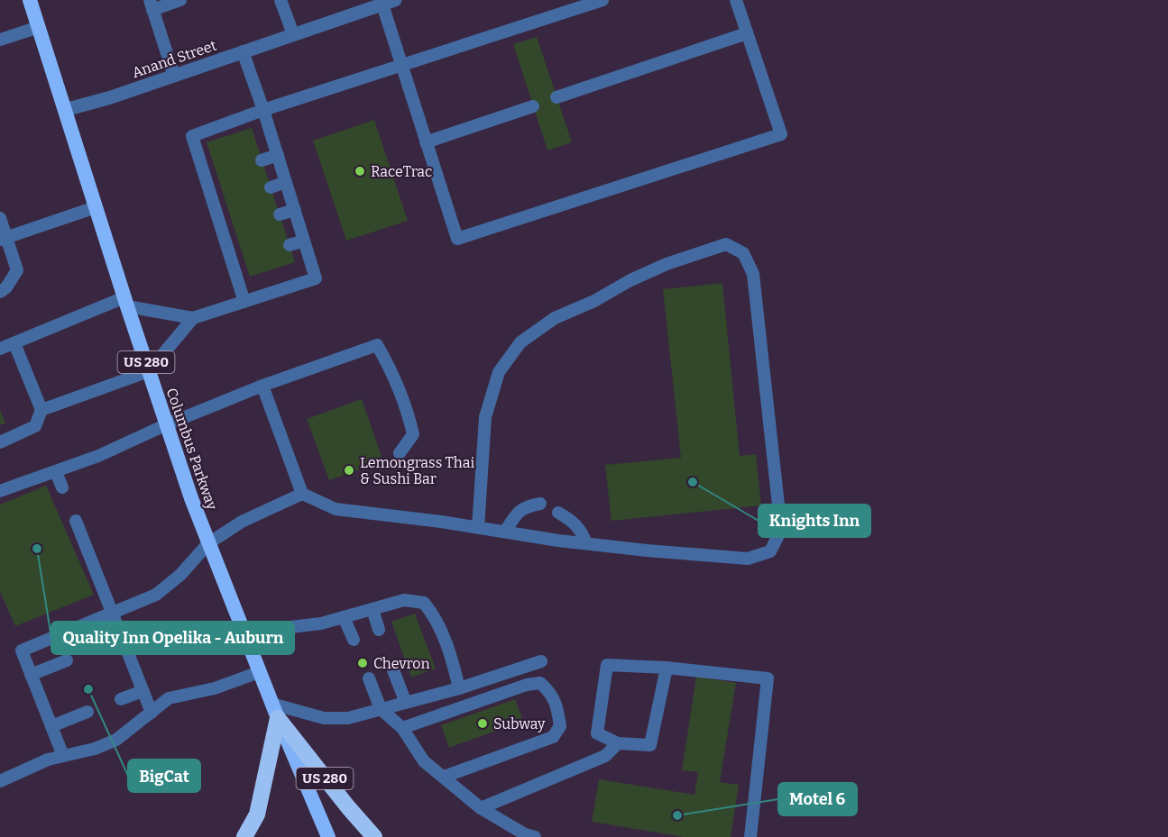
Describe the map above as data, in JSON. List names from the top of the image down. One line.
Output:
{"streets":{"highway":["US 280","Columbus Parkway"],"street":["Anand Street"]},"crossings":[["Anand Street","Columbus Parkway"],["US 280","Columbus Parkway"]],"places":["RaceTrac","Lemongrass Thai & Sushi Bar","Knights Inn","Quality Inn Opelika - Auburn","Chevron","BigCat","Subway","Motel 6"]}
